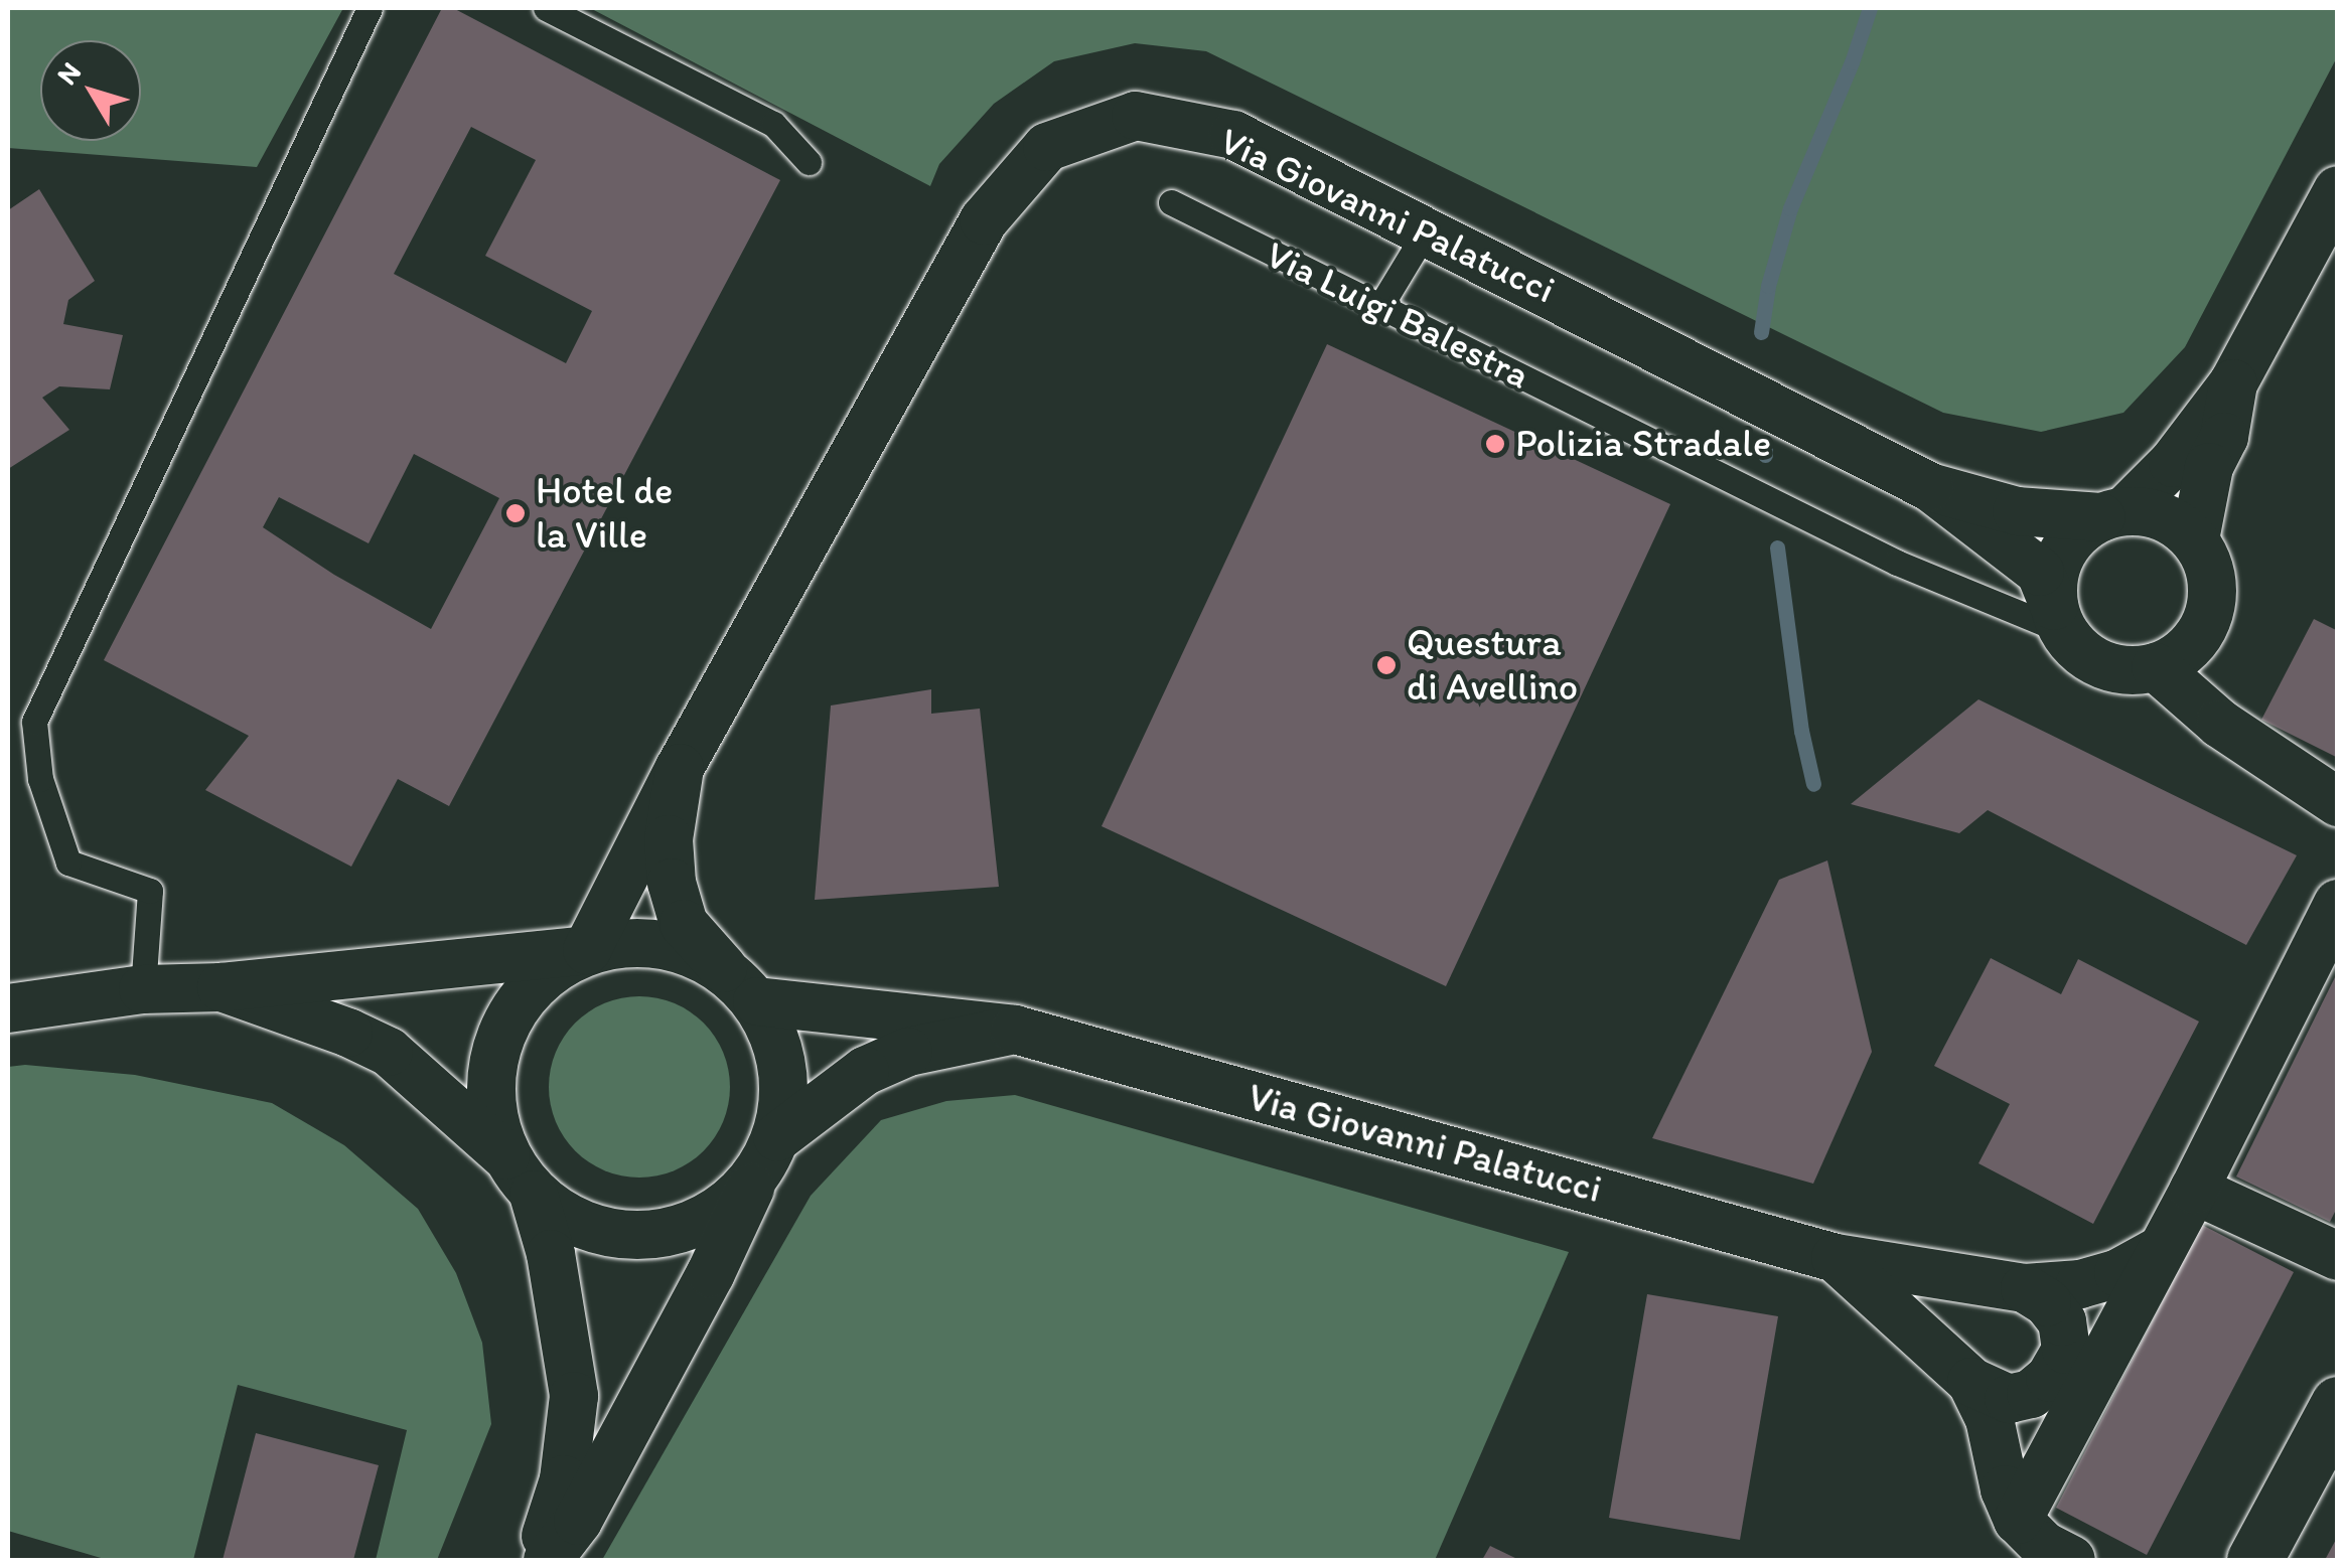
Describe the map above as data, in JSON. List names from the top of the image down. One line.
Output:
{"streets":{"street":["Via Giovanni Palatucci"],"lane":["Via Luigi Balestra"]},"crossings":[["Via Giovanni Palatucci","Via Luigi Balestra"]],"places":["Polizia Stradale","Hotel de la Ville","Questura di Avellino"],"north":"top left"}
